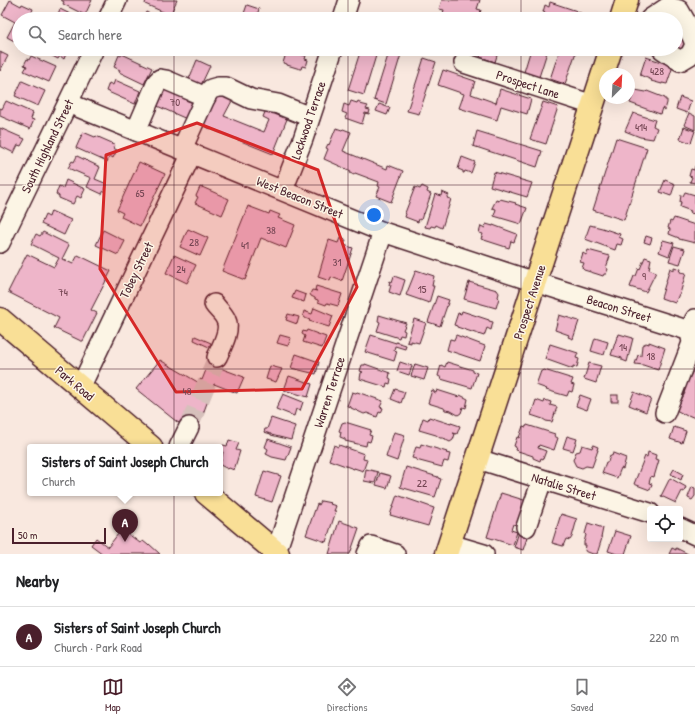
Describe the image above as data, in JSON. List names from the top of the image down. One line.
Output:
{"streets":{"main road":["Prospect Avenue","Park Road"],"street":["Prospect Lane","Lockwood Terrace","South Highland Street","West Beacon Street","Tobey Street","Beacon Street","Warren Terrace","Natalie Street"]},"crossings":[["Prospect Lane","Prospect Avenue"],["Lockwood Terrace","West Beacon Street"],["South Highland Street","West Beacon Street"],["West Beacon Street","Tobey Street"],["West Beacon Street","Prospect Avenue"],["West Beacon Street","Beacon Street"],["West Beacon Street","Warren Terrace"],["Tobey Street","Park Road"],["Prospect Avenue","Beacon Street"],["Prospect Avenue","Natalie Street"]],"house_numbers":["428","70","414","65","38","28","41","31","24","9","15","74","14","18","48","22"],"scale_bar":"50 m","north":"top right","page":{"search":"Search here","popup":["Sisters of Saint Joseph Church","Church"],"pins":"A","scale":"50 m","heading":"Nearby","list":[{"mark":"A","name":"Sisters of Saint Joseph Church","note":"Church · Park Road","value":"220 m"}],"nav":["Map","Directions","Saved"]}}
